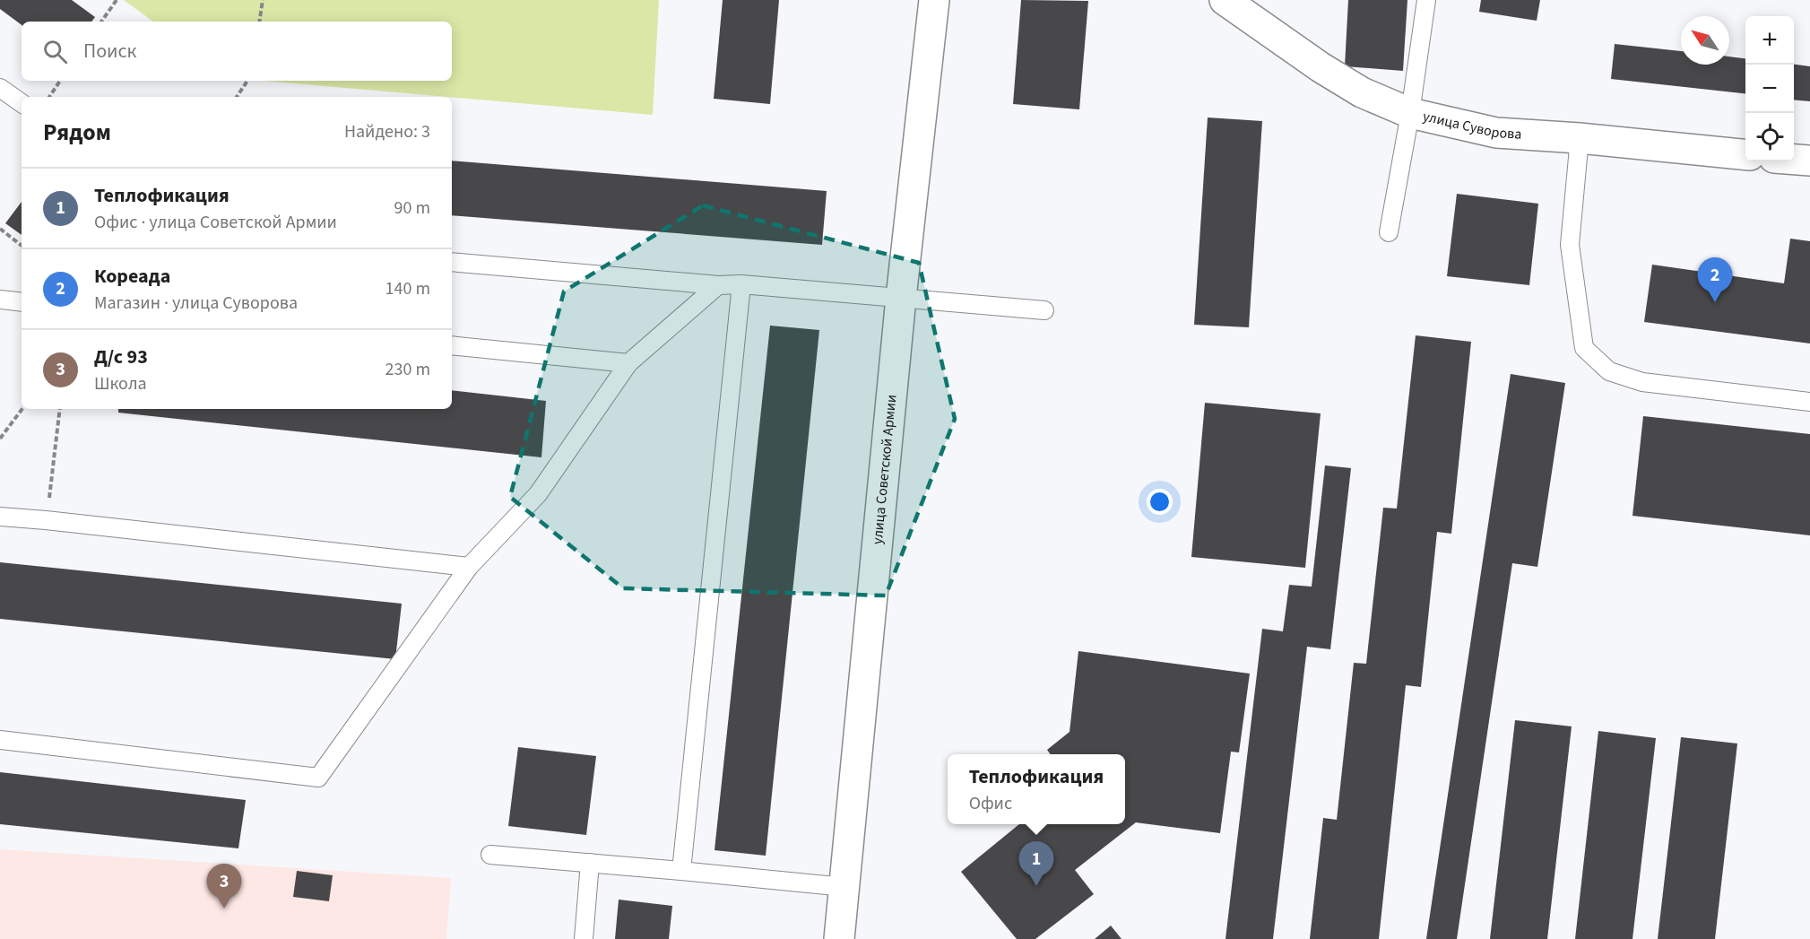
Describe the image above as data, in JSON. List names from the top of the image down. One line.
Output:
{"streets":{"main road":["улица Суворова","улица Советской Армии"]},"north":"top left","page":{"map_buttons":["+","−"],"search":"Поиск","heading":["Рядом","Найдено: 3"],"list":[{"mark":"1","name":"Теплофикация","note":"Офис · улица Советской Армии","value":"90 m"},{"mark":"2","name":"Кореада","note":"Магазин · улица Суворова","value":"140 m"},{"mark":"3","name":"Д/с 93","note":"Школа","value":"230 m"}],"pins":["2","1","3"],"popup":["Теплофикация","Офис"]}}
